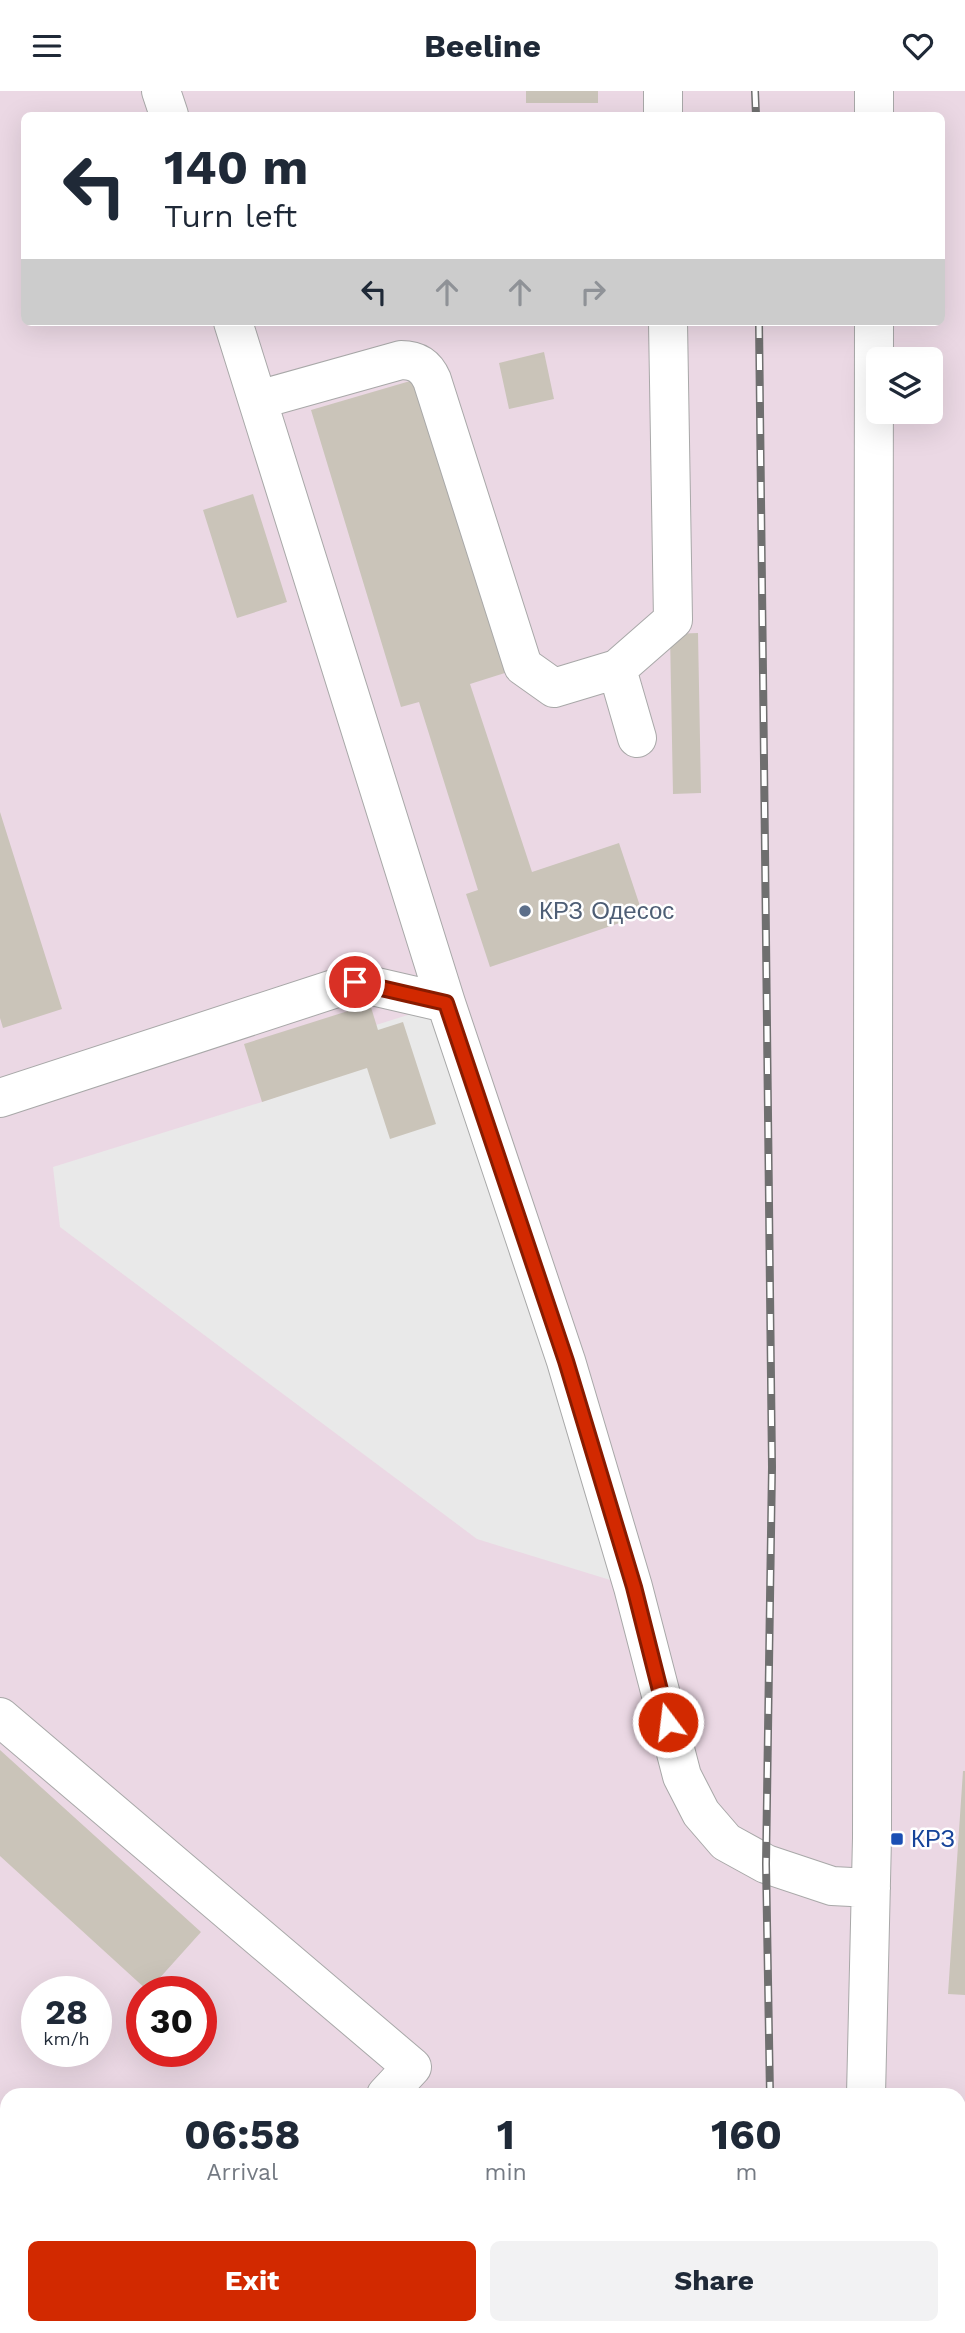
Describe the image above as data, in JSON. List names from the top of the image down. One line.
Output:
{"places":{"other":["КРЗ Одесос"],"transit":["КРЗ"]},"page":{"header":"Beeline","turn":["140 m","Turn left"],"speed":"28 km/h","limit":"30","eta":["06:58","Arrival","1","min","160","m"],"buttons":["Exit","Share"]}}
